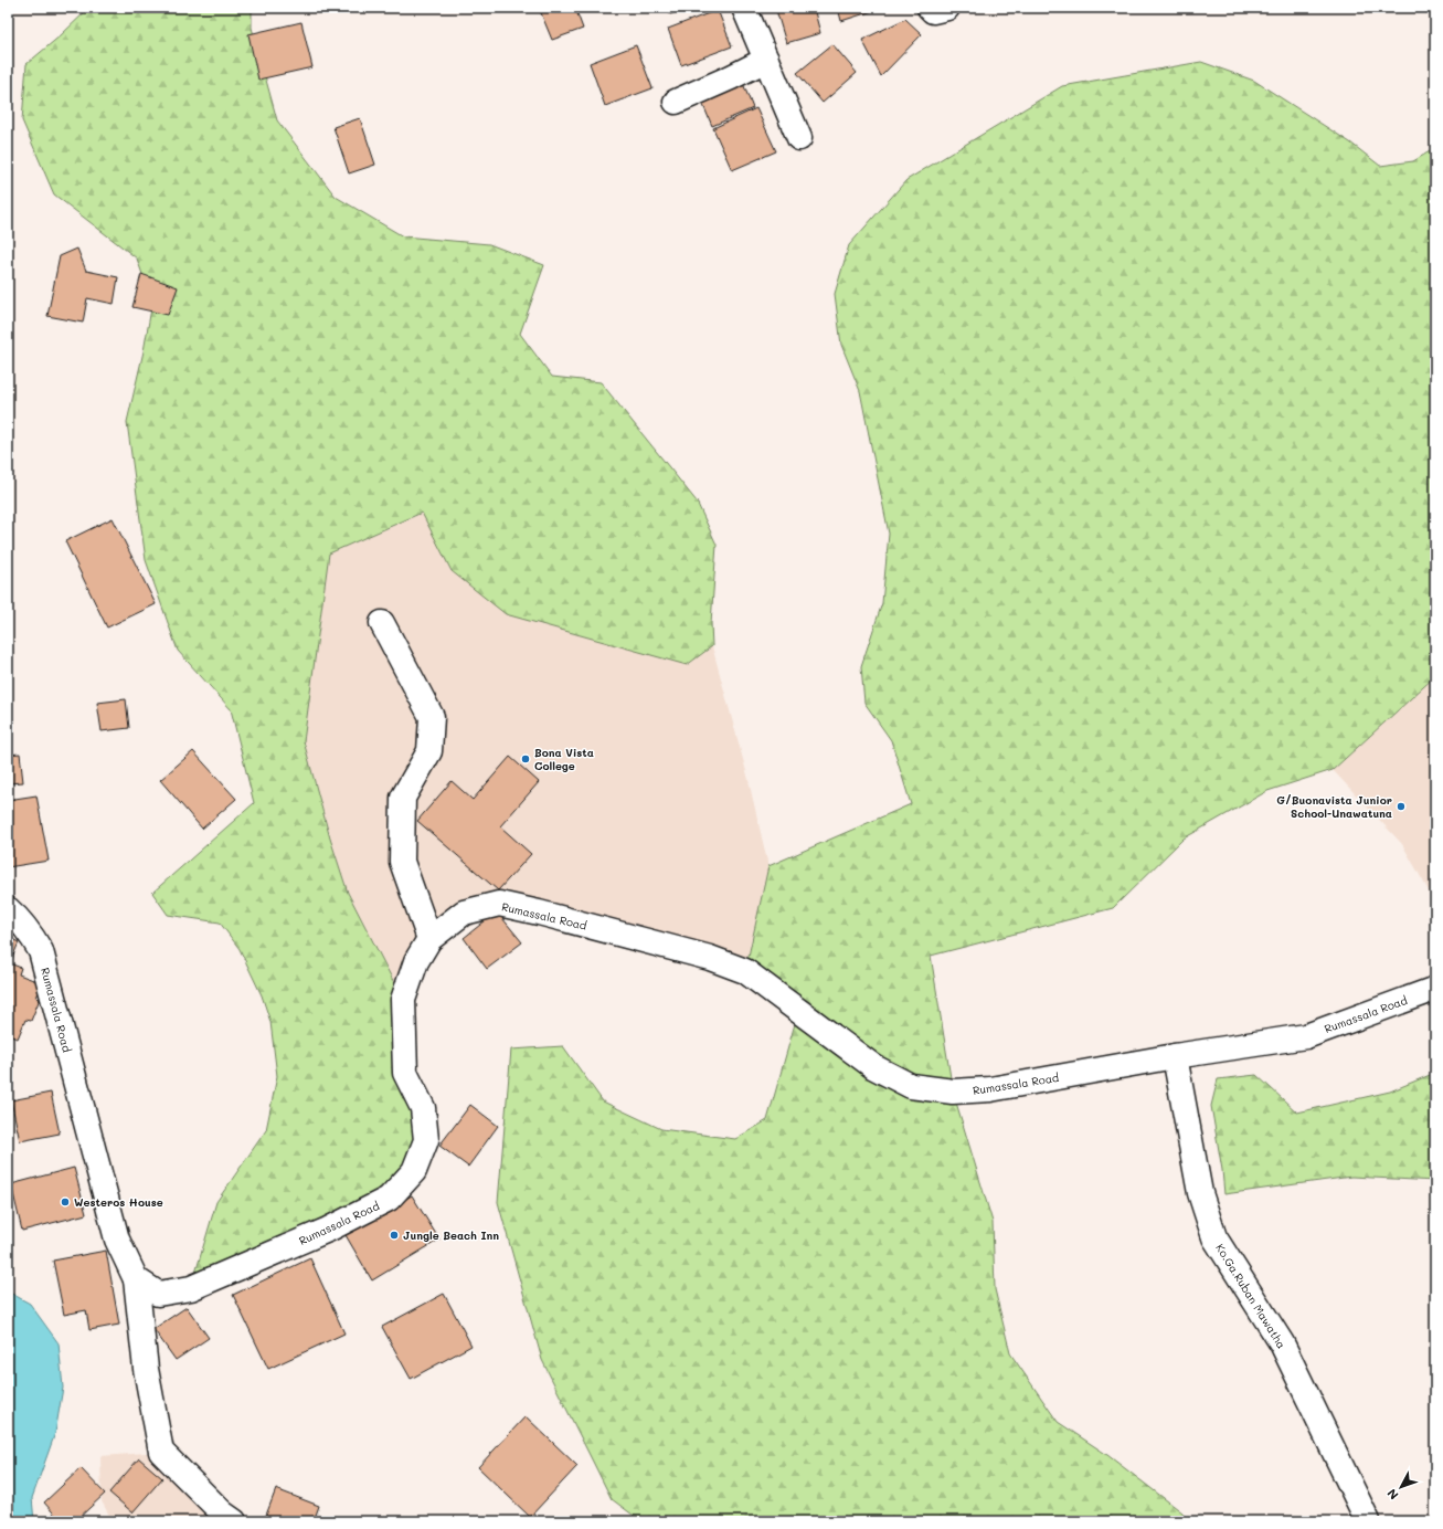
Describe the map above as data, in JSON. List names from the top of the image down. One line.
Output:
{"streets":{"street":["Rumassala Road","Ko.Ga.Ruban Mawatha"]},"crossings":[["Rumassala Road","Ko.Ga.Ruban Mawatha"]],"places":["Bona Vista College","G/Buonavista Junior School-Unawatuna","Westeros House","Jungle Beach Inn"],"north":"bottom left"}
